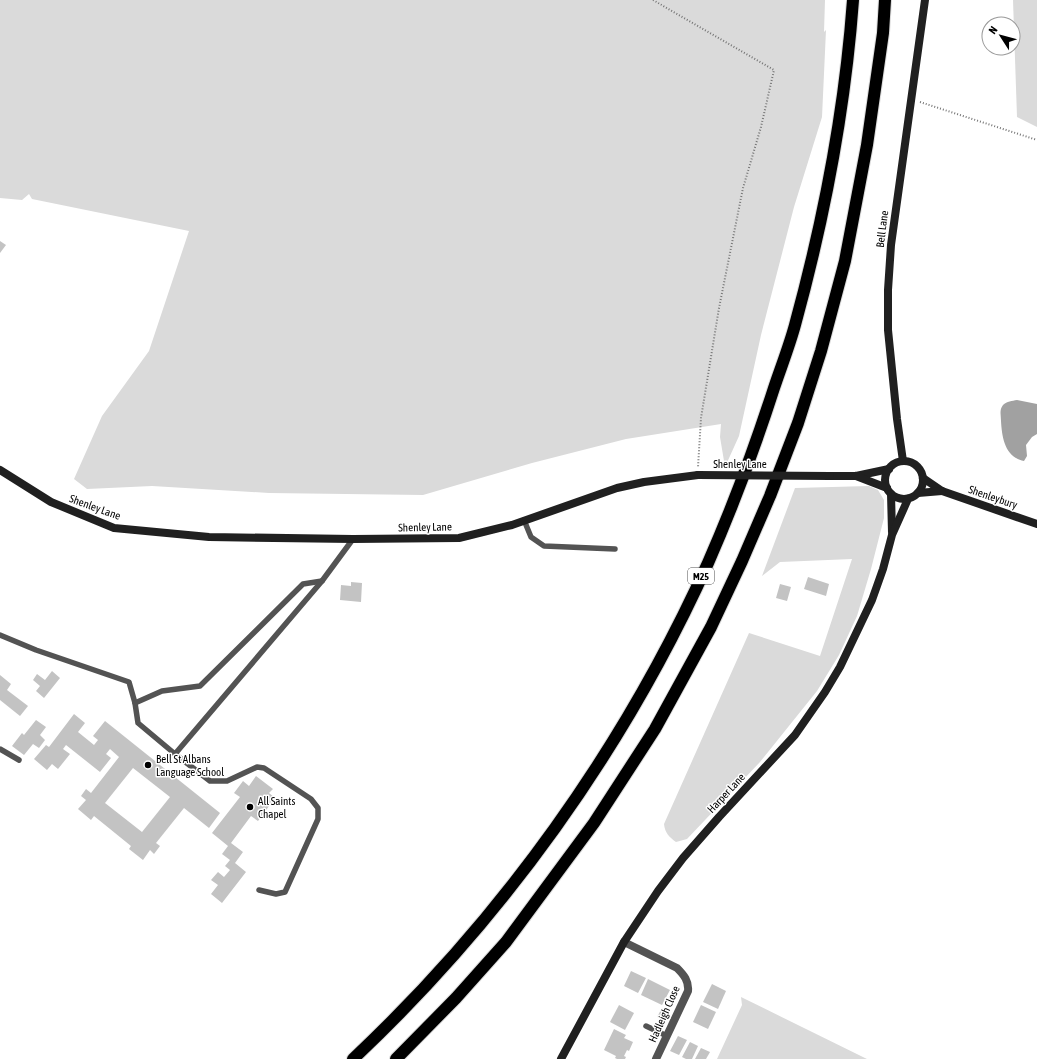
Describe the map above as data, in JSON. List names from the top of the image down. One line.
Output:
{"streets":{"highway":["M25"],"main road":["Bell Lane","Shenley Lane","Shenleybury","Harper Lane"],"street":["Hadleigh Close"]},"crossings":[["Bell Lane","Shenley Lane"],["Bell Lane","Shenleybury"],["Bell Lane","Harper Lane"],["Shenley Lane","Shenleybury"],["Shenley Lane","Harper Lane"],["Shenleybury","Harper Lane"],["Harper Lane","Hadleigh Close"]],"places":["Bell St Albans Language School","All Saints Chapel"],"north":"top left"}
